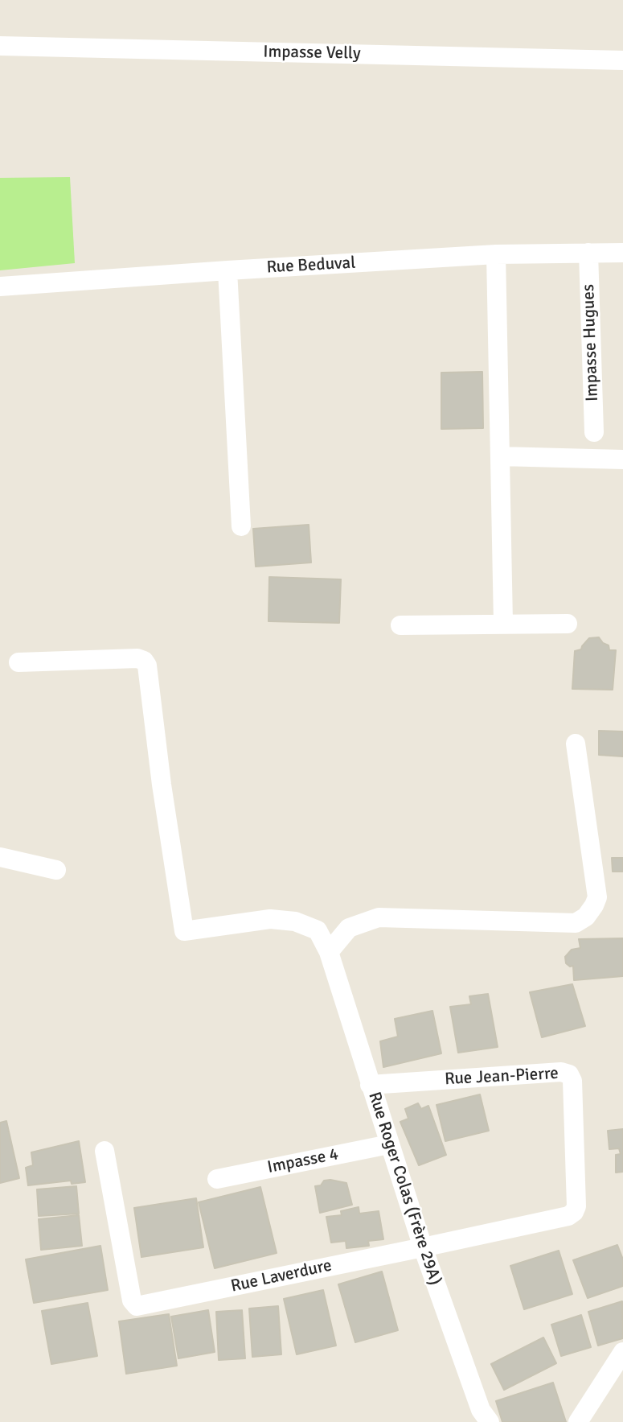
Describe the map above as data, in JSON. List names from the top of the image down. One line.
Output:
{"streets":{"street":["Impasse Velly","Rue Beduval","Impasse Hugues","Rue Jean-Pierre","Impasse 4","Rue Roger Colas (Frère 29A)","Rue Laverdure"]},"crossings":[["Rue Beduval","Impasse Hugues"],["Rue Jean-Pierre","Rue Roger Colas (Frère 29A)"],["Rue Jean-Pierre","Rue Laverdure"],["Impasse 4","Rue Roger Colas (Frère 29A)"],["Rue Roger Colas (Frère 29A)","Rue Laverdure"]]}
